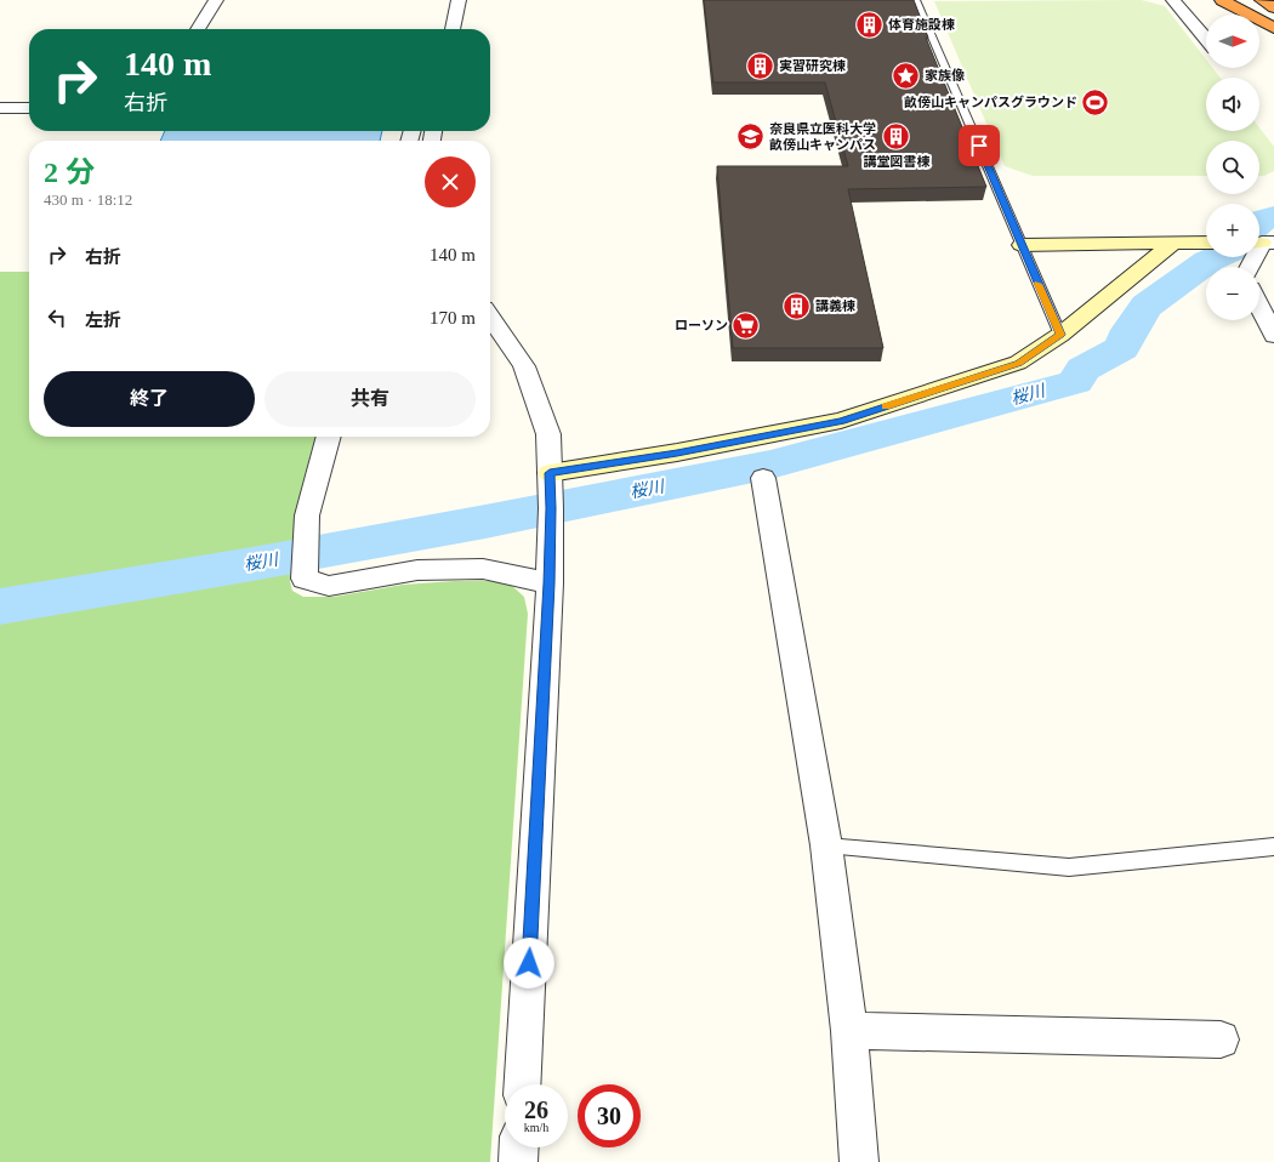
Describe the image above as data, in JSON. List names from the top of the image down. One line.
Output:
{"water":["桜川"],"places":{"building":["体育施設棟","実習研究棟","講堂図書棟","講義棟"],"place":["家族像"],"sports":["畝傍山キャンパスグラウンド"],"school or university":["奈良県立医科大学 畝傍山キャンパス"],"supermarket":["ローソン"]},"north":"right","page":{"map_buttons":["+","−"],"turn":["140 m","右折"],"heading":["2 分","430 m · 18:12"],"list":[{"name":"右折","value":"140 m"},{"name":"左折","value":"170 m"}],"buttons":["終了","共有"],"speed":"26 km/h","limit":"30"}}
